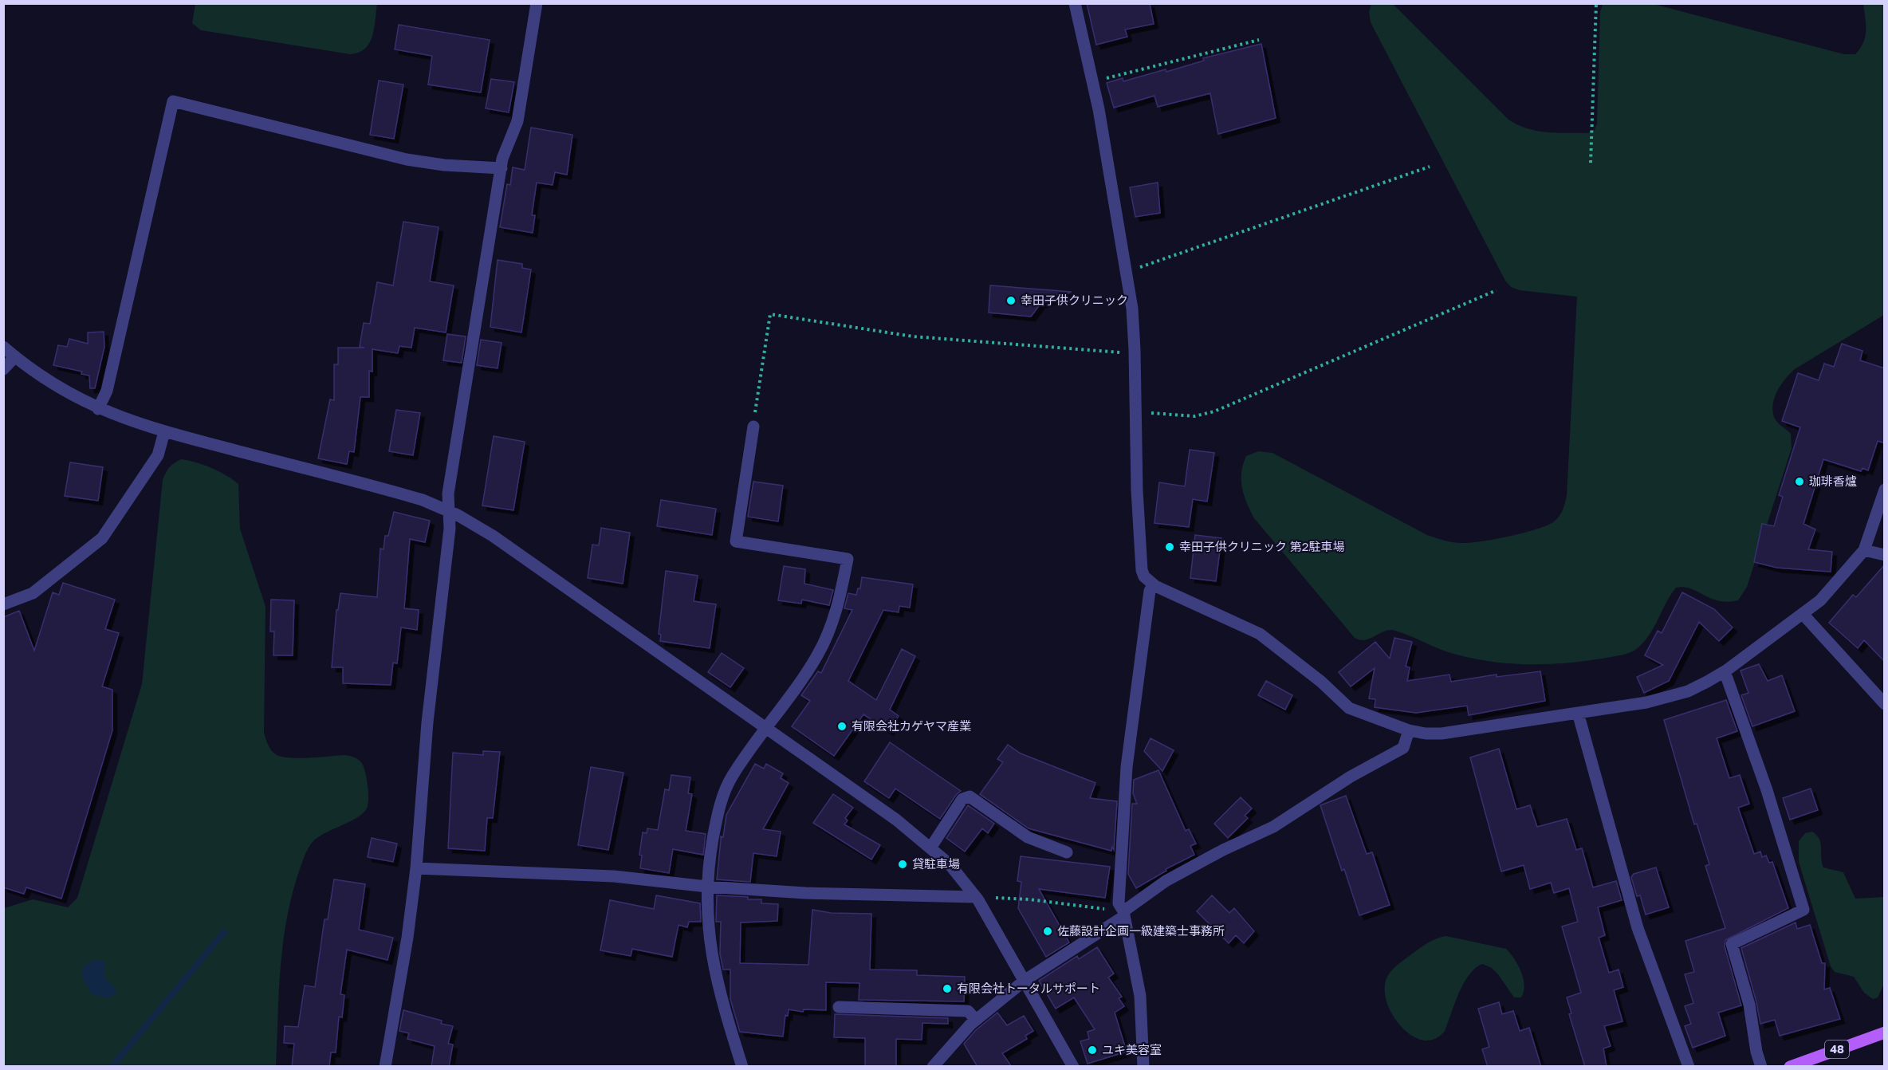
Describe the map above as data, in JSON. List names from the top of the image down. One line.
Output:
{"streets":{"main road":["48"]},"places":["幸田子供クリニック","珈琲香爐","幸田子供クリニック 第2駐車場","有限会社カゲヤマ産業","貸駐車場","佐藤設計企画一級建築士事務所","有限会社トータルサポート","ユキ美容室"]}
